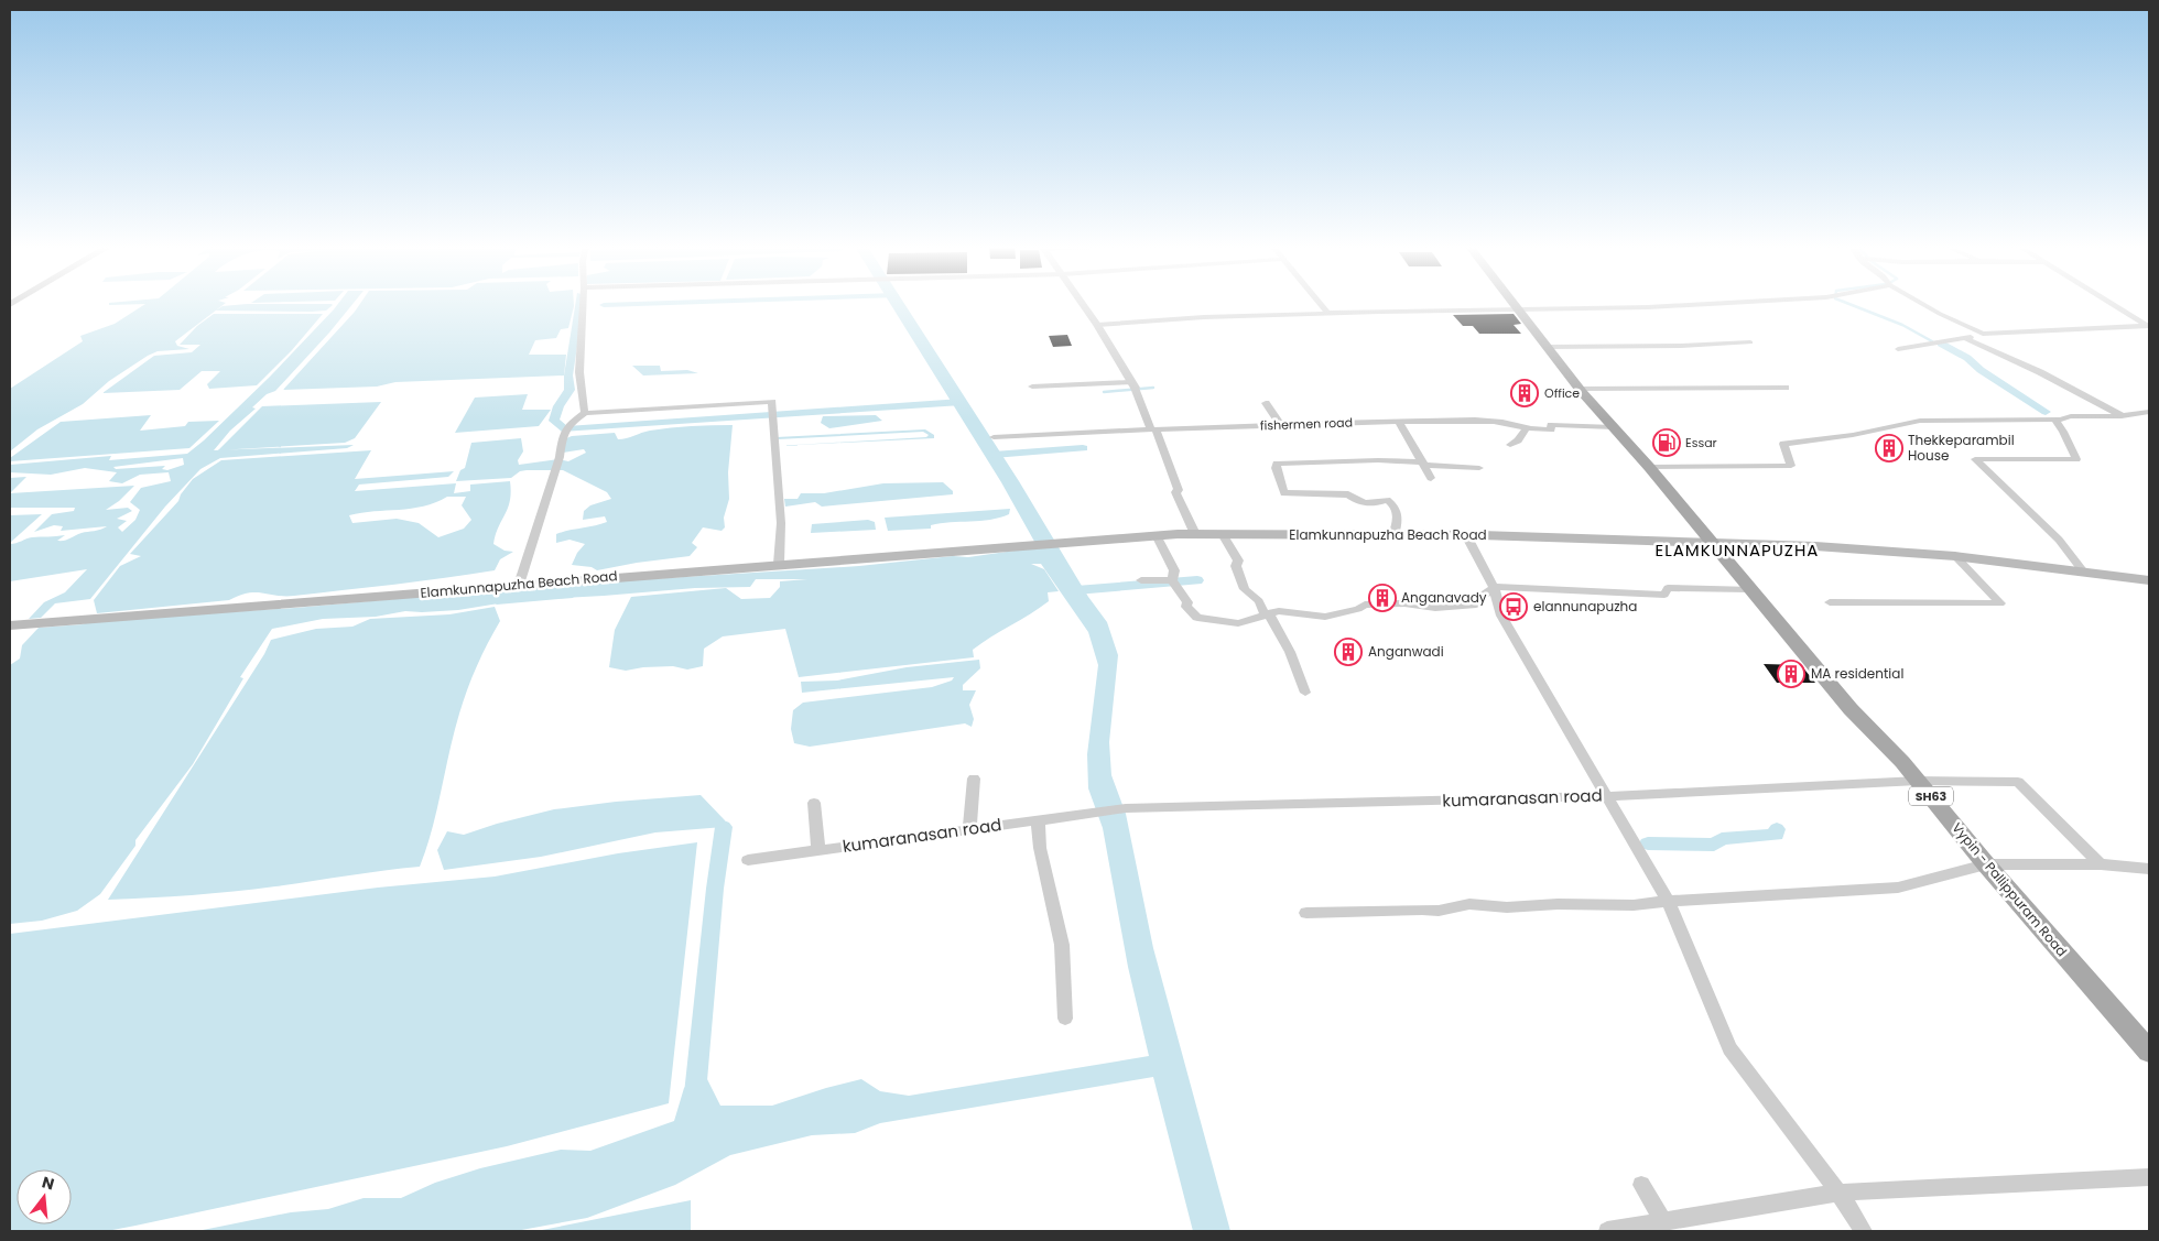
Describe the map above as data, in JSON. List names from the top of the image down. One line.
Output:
{"streets":{"main road":["Elamkunnapuzha Beach Road","SH63","Vypin - Pallippuram Road"],"street":["fishermen road","kumaranasan road"]},"crossings":[["fishermen road","Vypin - Pallippuram Road"],["Elamkunnapuzha Beach Road","Vypin - Pallippuram Road"],["kumaranasan road","Vypin - Pallippuram Road"]],"districts":["ELAMKUNNAPUZHA"],"places":{"building":["Office","Thekkeparambil House","Anganavady","Anganwadi","MA residential"],"fuel station":["Essar"],"bus stop":["elannunapuzha"]},"north":"top"}
